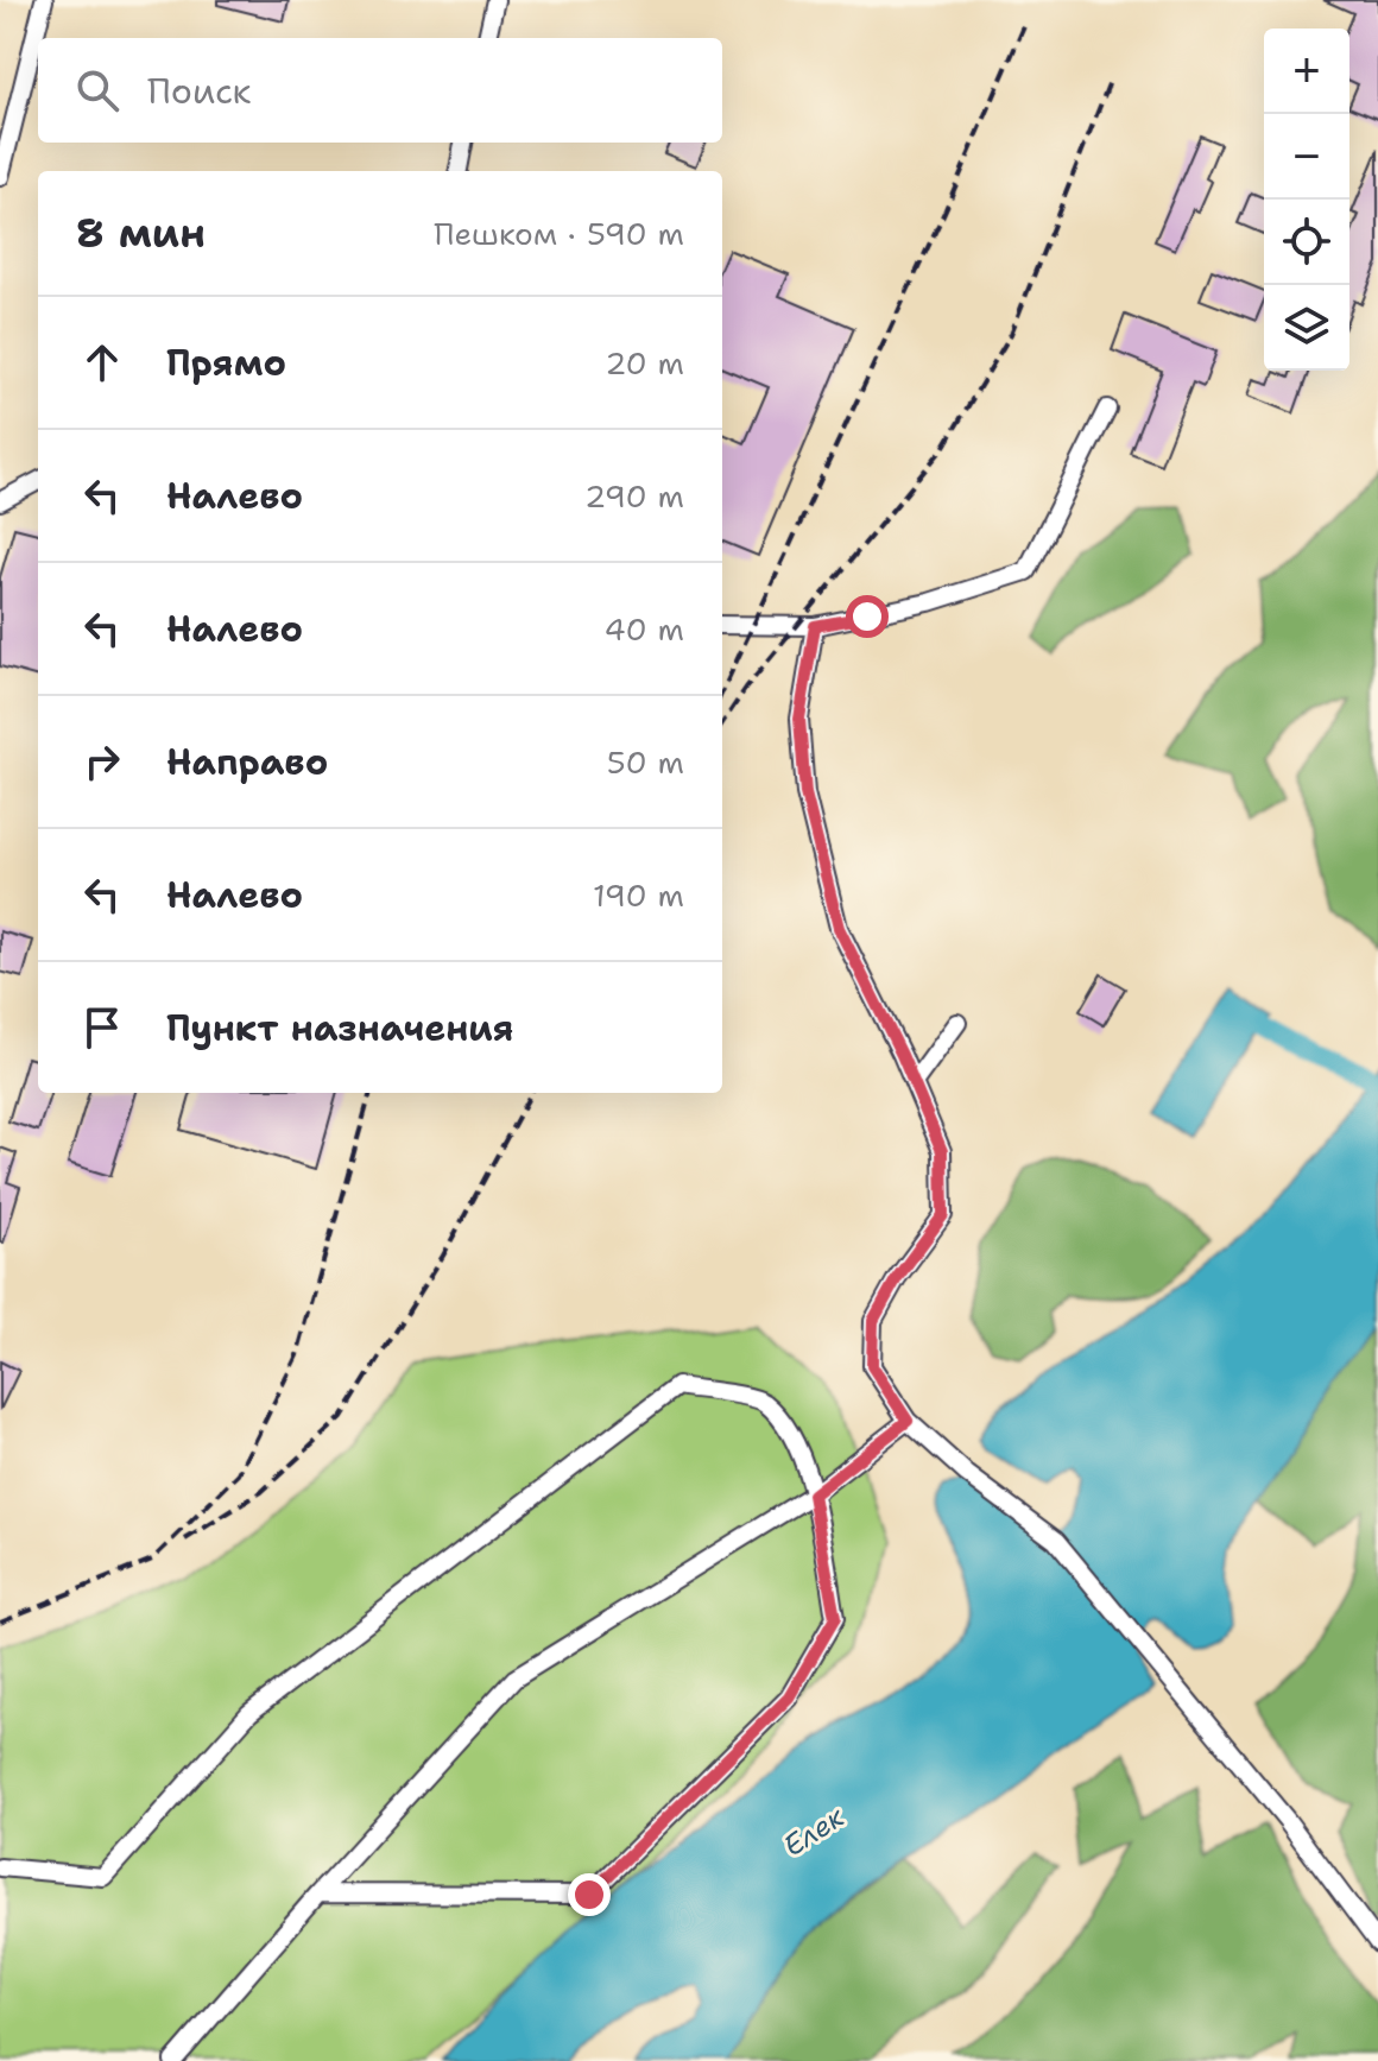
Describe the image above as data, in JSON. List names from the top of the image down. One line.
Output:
{"water":["Елек"],"page":{"map_buttons":["+","−"],"search":"Поиск","heading":["8 мин","Пешком · 590 m"],"list":[["Прямо","20 m"],["Налево","290 m"],["Налево","40 m"],["Направо","50 m"],["Налево","190 m"],"Пункт назначения"]}}
